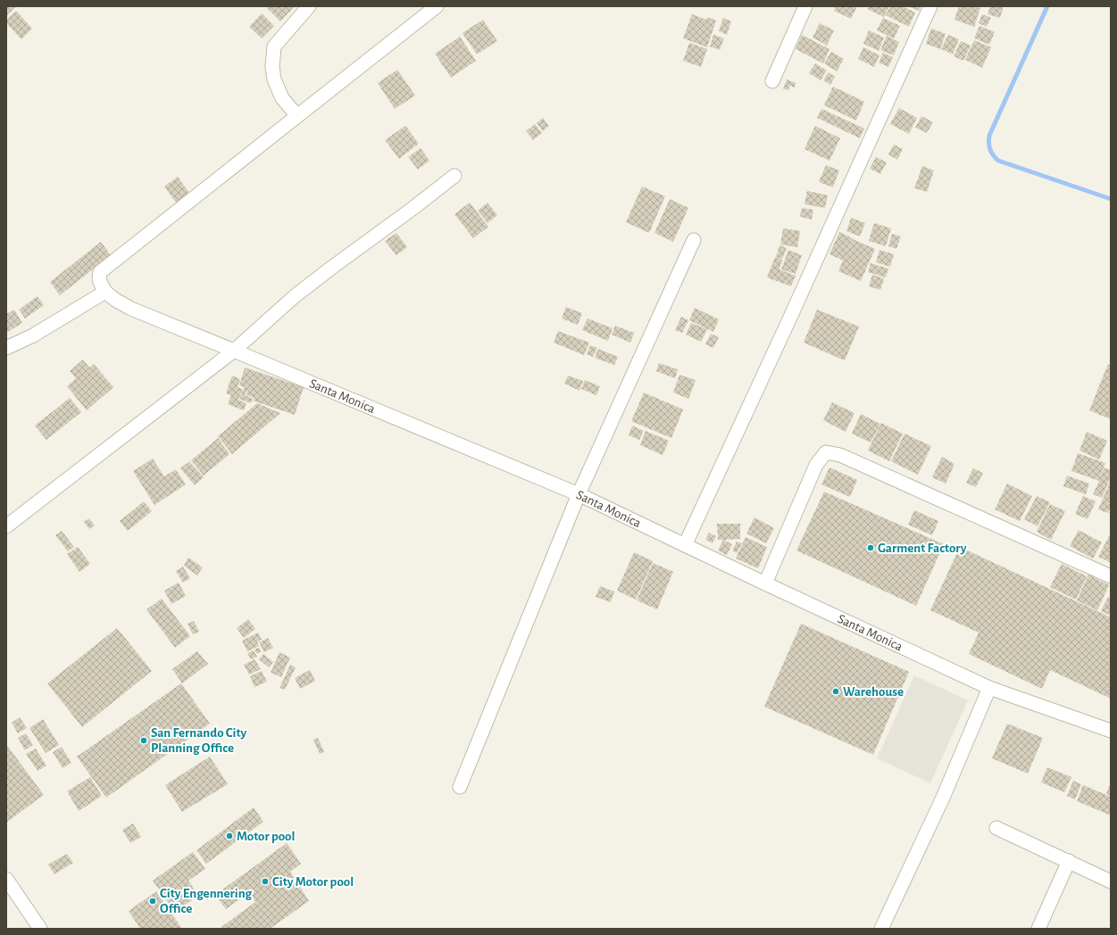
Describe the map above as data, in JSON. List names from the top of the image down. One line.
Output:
{"streets":{"street":["Santa Monica"]},"places":["Garment Factory","Warehouse","San Fernando City Planning Office","Motor pool","City Motor pool","City Engennering Office"]}
